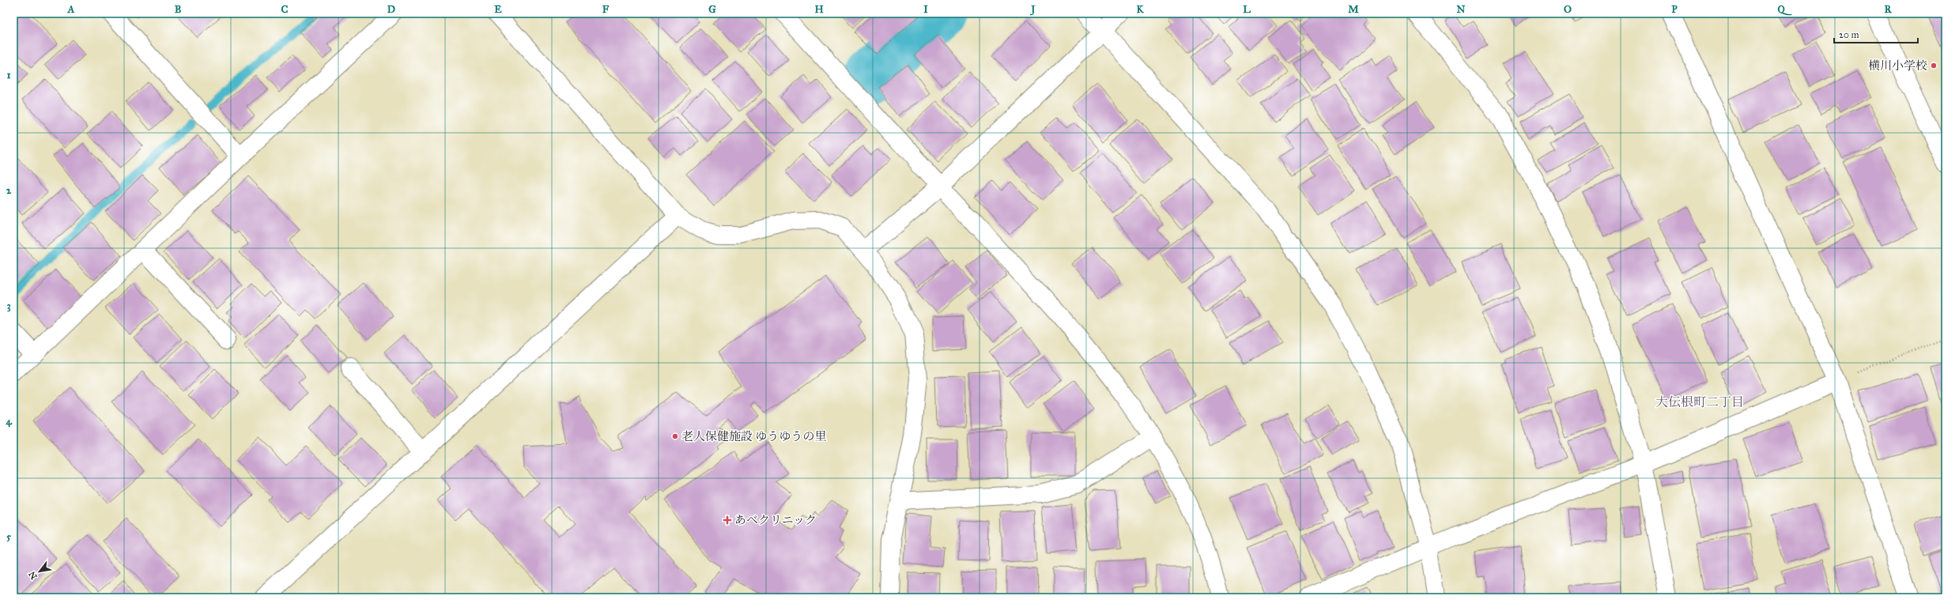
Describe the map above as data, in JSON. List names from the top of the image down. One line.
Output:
{"districts":["大伝根町二丁目"],"places":{"other":["横川小学校","老人保健施設 ゆうゆうの里"],"health":["あべクリニック"]},"scale_bar":"20 m","north":"bottom left","grid":{"columns":["A","B","C","D","E","F","G","H","I","J","K","L","M","N","O","P","Q","R"],"rows":["1","2","3","4","5"]}}
